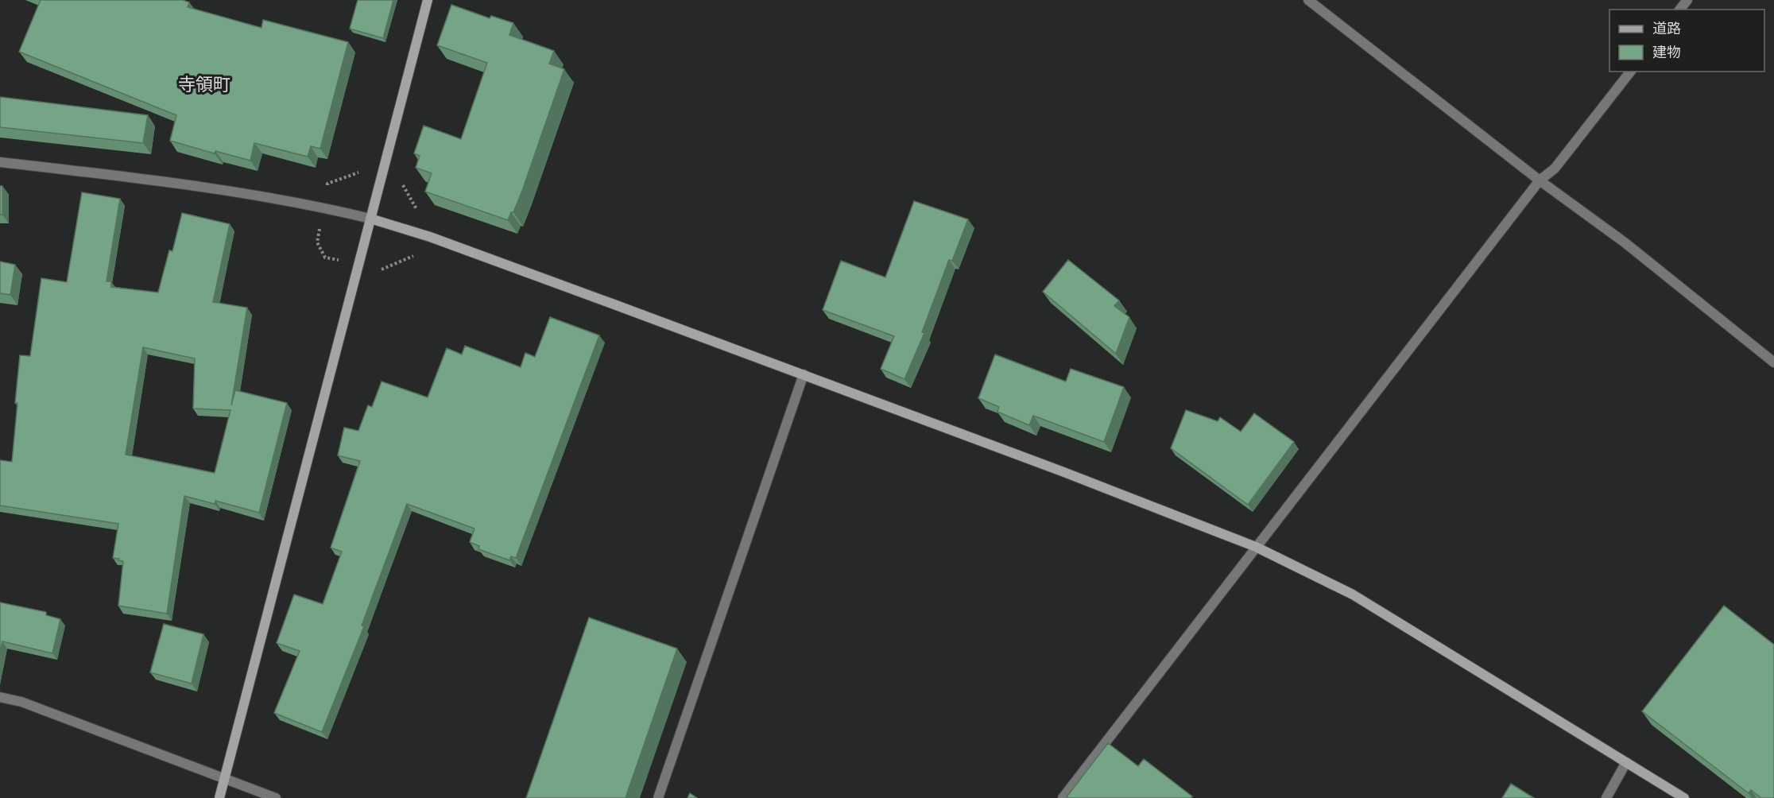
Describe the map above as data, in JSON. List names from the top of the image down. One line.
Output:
{"districts":["寺領町"],"legend":["道路","建物"]}
